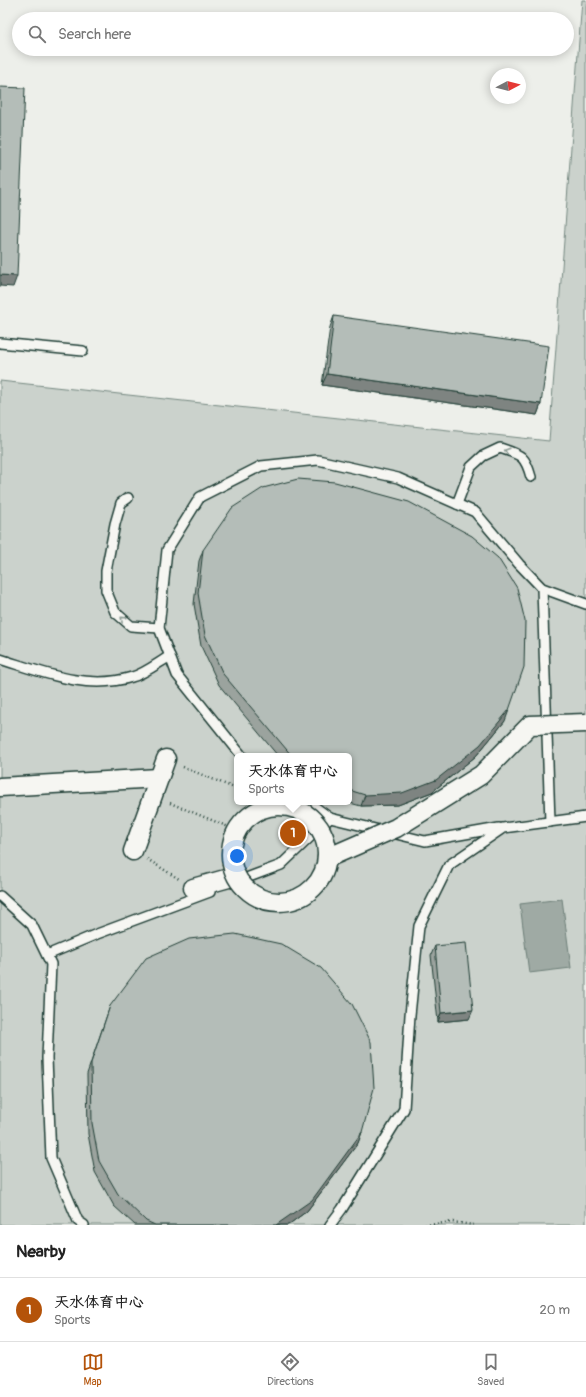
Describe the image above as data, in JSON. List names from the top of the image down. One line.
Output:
{"north":"right","page":{"search":"Search here","popup":["天水体育中心","Sports"],"pins":"1","heading":"Nearby","list":[{"mark":"1","name":"天水体育中心","note":"Sports","value":"20 m"}],"nav":["Map","Directions","Saved"]}}
